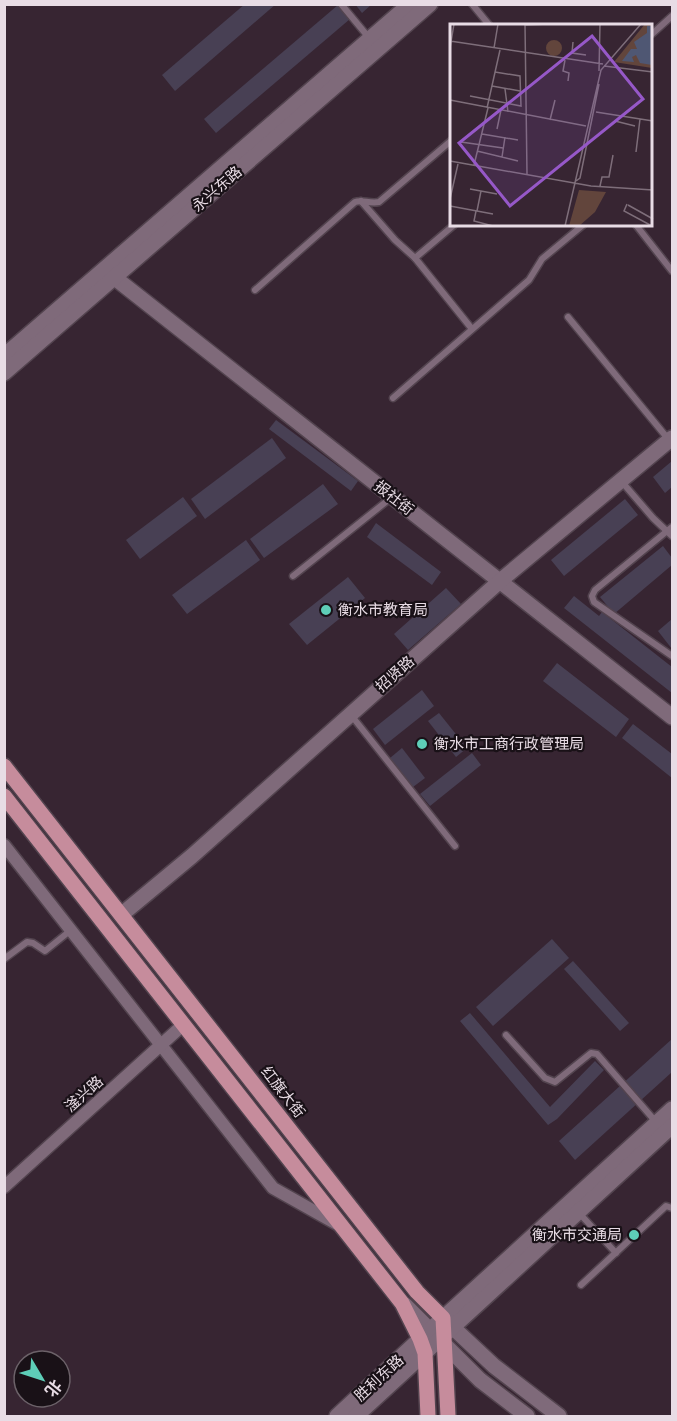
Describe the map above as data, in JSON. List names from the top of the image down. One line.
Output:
{"streets":{"main road":["永兴东路","报社街","招贤路","红旗大街","胜利东路"],"street":["滏兴路"]},"crossings":[["永兴东路","报社街"],["报社街","招贤路"],["招贤路","红旗大街"],["红旗大街","滏兴路"],["红旗大街","胜利东路"]],"places":["衡水市教育局","衡水市工商行政管理局","衡水市交通局"],"north":"bottom right"}
